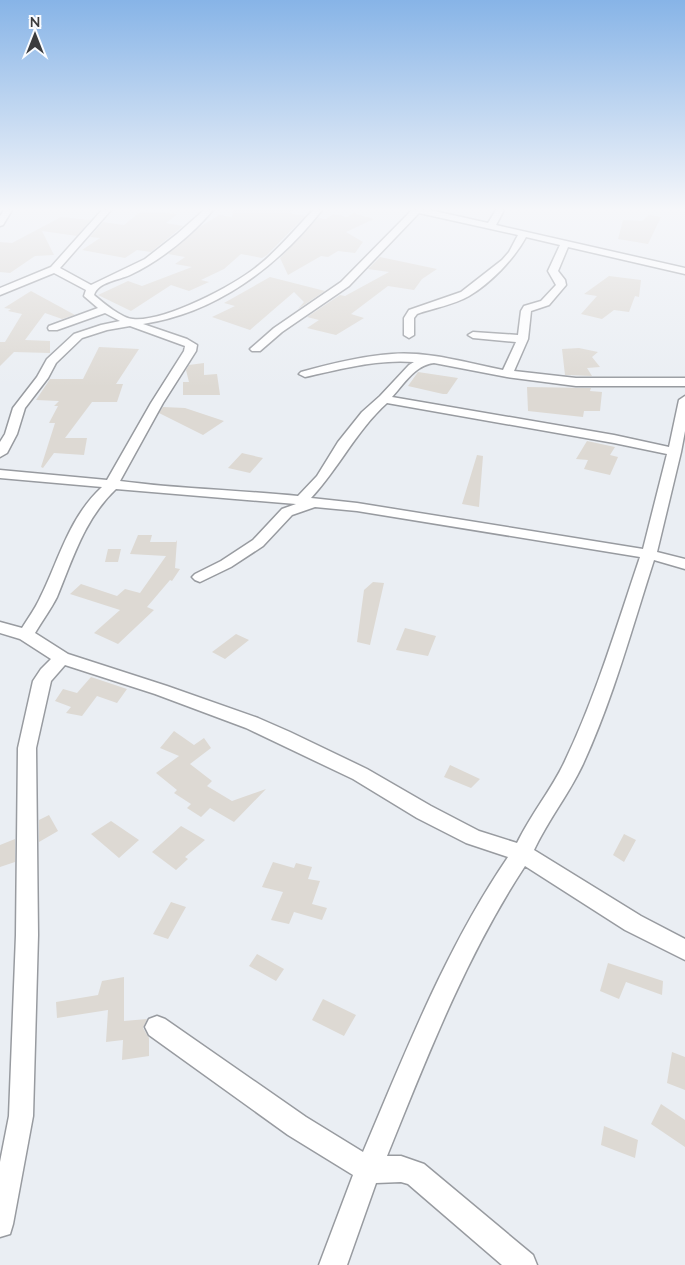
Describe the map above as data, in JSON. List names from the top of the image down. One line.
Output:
{"north":"top"}
